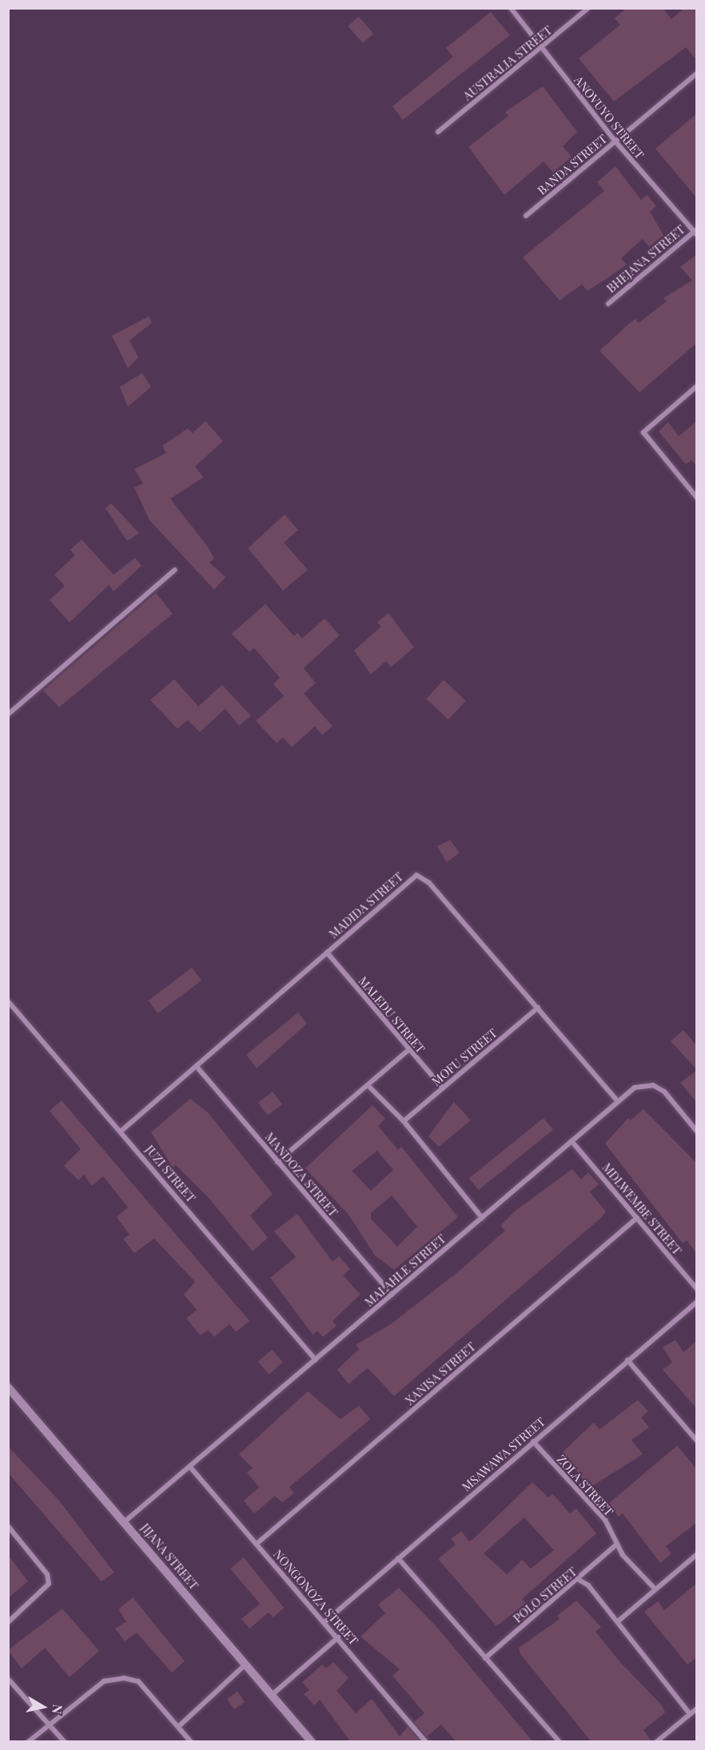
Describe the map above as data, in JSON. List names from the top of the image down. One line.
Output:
{"streets":{"street":["AUSTRALIA STREET","ANOVUYO STREET","BANDA STREET","BHEJANA STREET","MADIDA STREET","MALEDU STREET","MOFU STREET","JUZI STREET","MANDOZA STREET","MDLWEMBE STREET","MALAHLE STREET","XANISA STREET","MSAWAWA STREET","ZOLA STREET","JIJANA STREET","POLO STREET","NONGONOZA STREET"]},"crossings":[["AUSTRALIA STREET","ANOVUYO STREET"],["ANOVUYO STREET","BANDA STREET"],["ANOVUYO STREET","BHEJANA STREET"],["MADIDA STREET","MALEDU STREET"],["MADIDA STREET","MOFU STREET"],["MADIDA STREET","JUZI STREET"],["MADIDA STREET","MANDOZA STREET"],["MADIDA STREET","MALAHLE STREET"],["MALEDU STREET","MOFU STREET"],["JUZI STREET","MALAHLE STREET"],["MANDOZA STREET","MALAHLE STREET"],["MDLWEMBE STREET","MALAHLE STREET"],["MDLWEMBE STREET","XANISA STREET"],["MALAHLE STREET","JIJANA STREET"],["MALAHLE STREET","NONGONOZA STREET"],["XANISA STREET","NONGONOZA STREET"],["MSAWAWA STREET","ZOLA STREET"],["MSAWAWA STREET","NONGONOZA STREET"],["ZOLA STREET","POLO STREET"]],"north":"right"}
